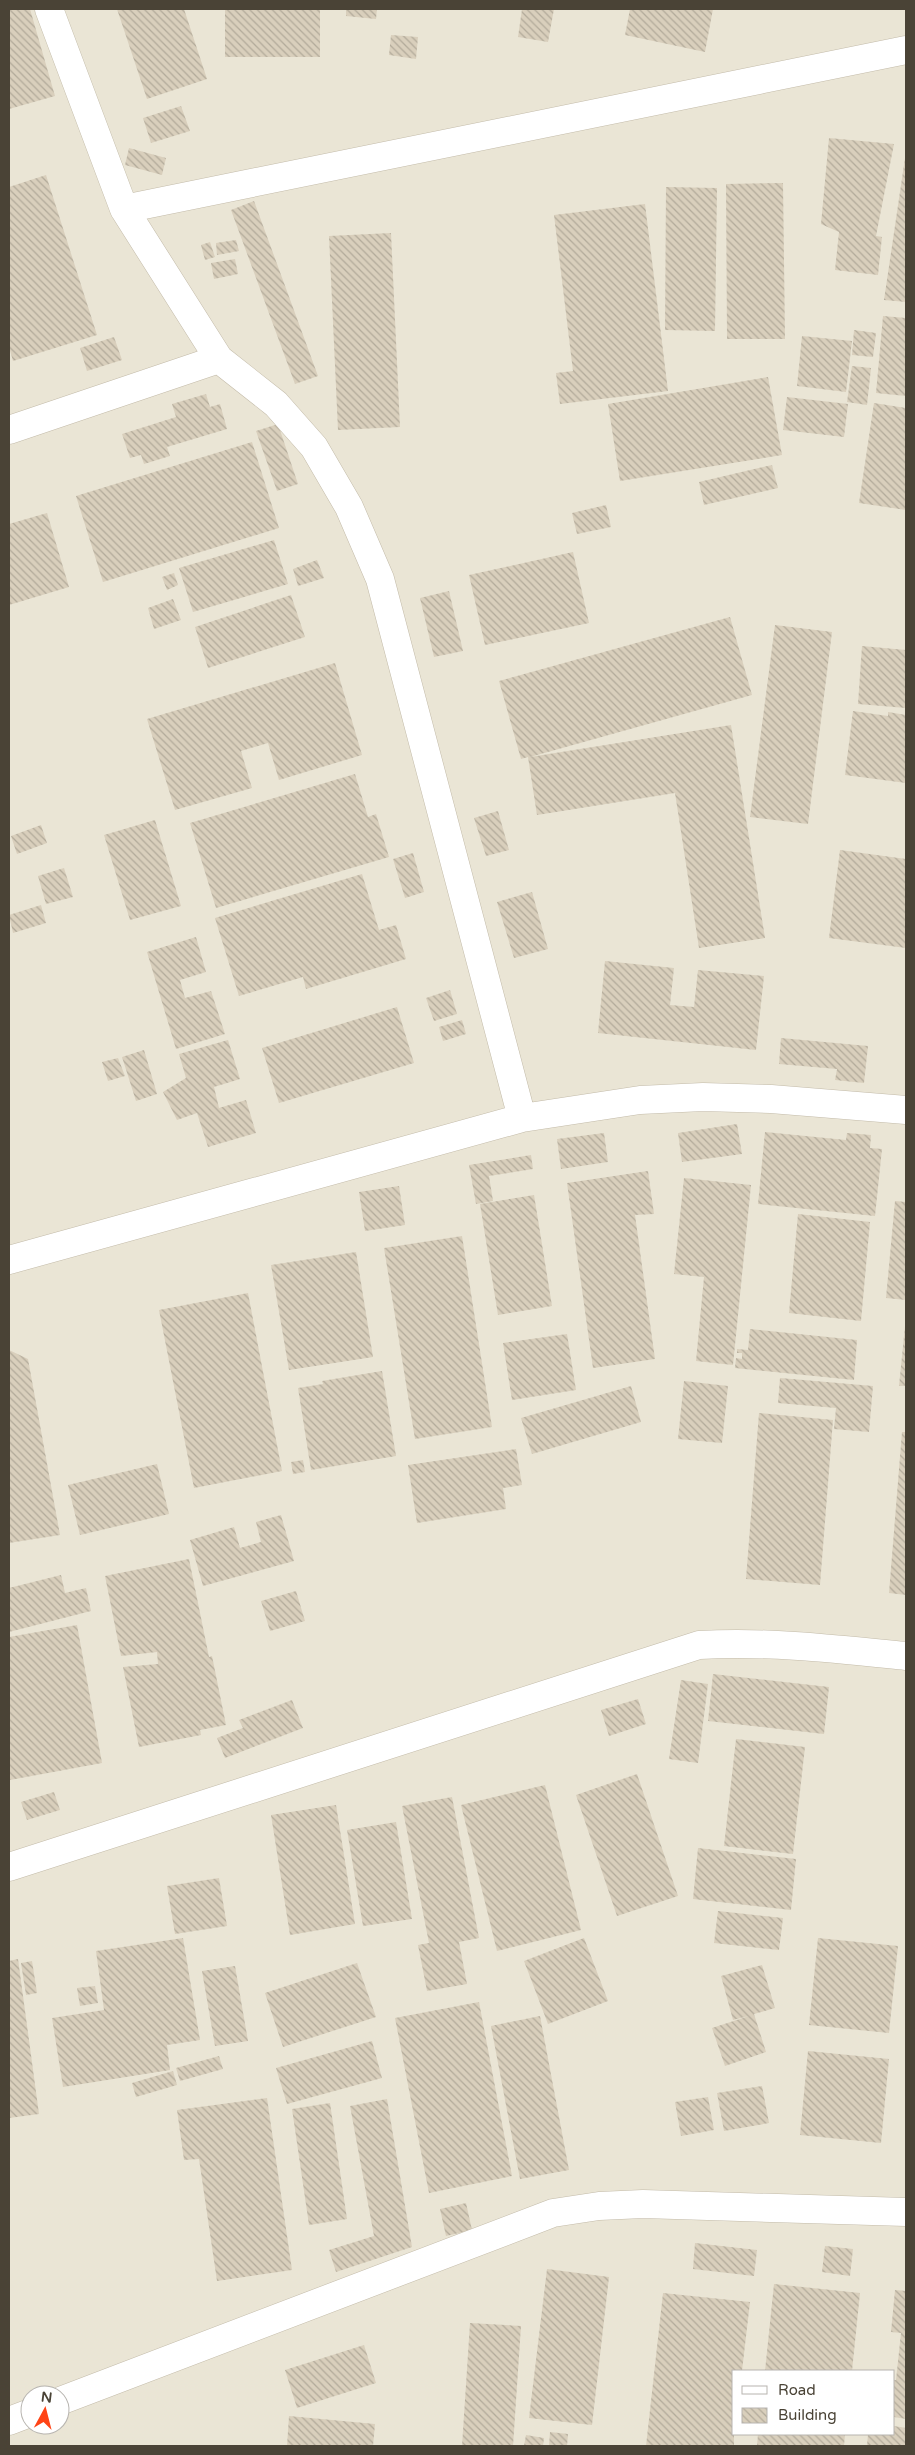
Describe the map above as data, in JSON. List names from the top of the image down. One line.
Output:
{"legend":["Road","Building"],"north":"top"}
